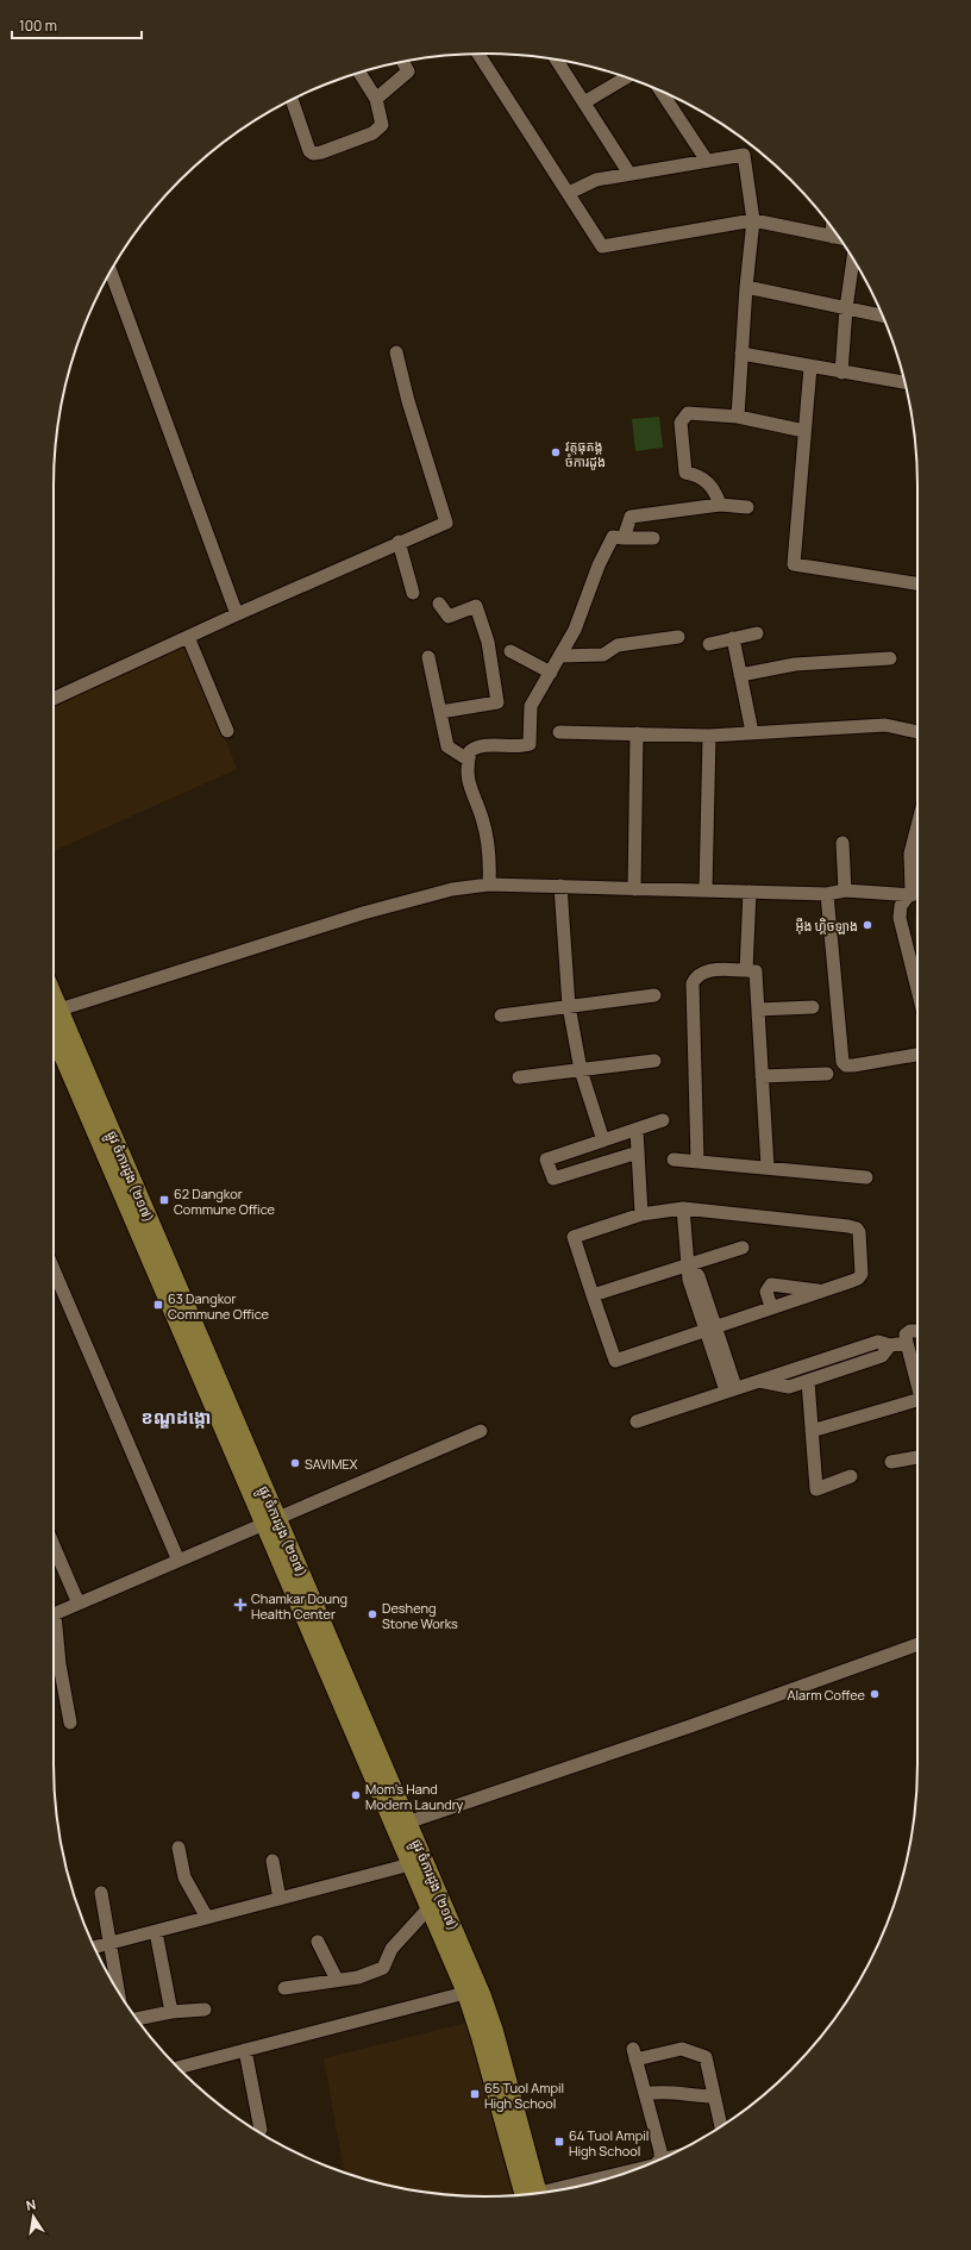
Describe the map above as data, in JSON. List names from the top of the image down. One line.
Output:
{"streets":{"main road":["ផ្លូវ ចំការដូង (២១៧)"]},"districts":["ខណ្ឌដង្កោ"],"places":{"other":["វត្តធុតង្គ ចំការដូង","អ៊ឹង ហ្គិចឡាង","SAVIMEX","Desheng Stone Works","Alarm Coffee","Mom's Hand Modern Laundry"],"transit":["62 Dangkor Commune Office","63 Dangkor Commune Office","65 Tuol Ampil High School","64 Tuol Ampil High School"],"health":["Chamkar Doung Health Center"]},"scale_bar":"100 m","north":"top"}
